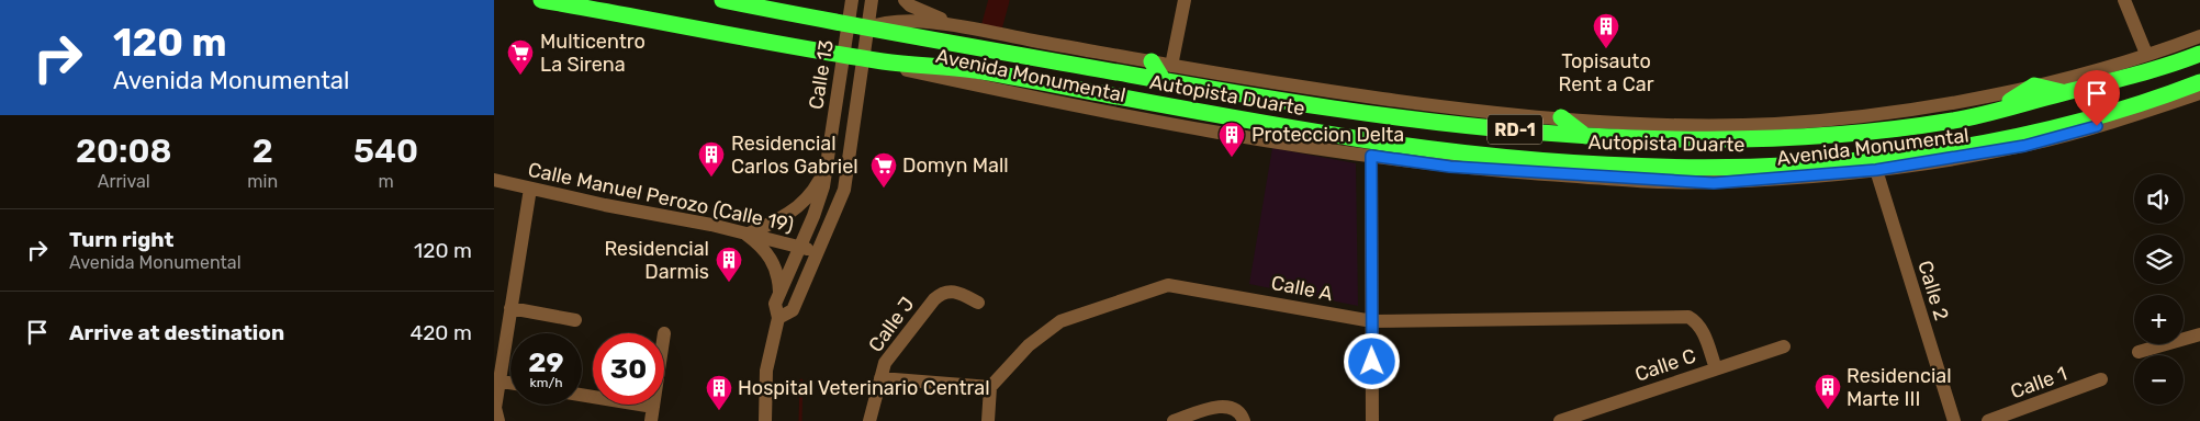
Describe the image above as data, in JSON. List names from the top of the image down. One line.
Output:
{"streets":{"highway":["Autopista Duarte","RD-1"],"street":["Calle 13","Avenida Monumental","Calle Manuel Perozo (Calle 19)","Calle A","Calle 2","Calle J","Calle C","Calle 1"]},"crossings":[["Calle 13","Autopista Duarte"],["Avenida Monumental","Autopista Duarte"],["Avenida Monumental","Calle 2"],["Calle A","Calle C"]],"places":{"building":["Topisauto Rent a Car","Proteccion Delta","Residencial Carlos Gabriel","Residencial Darmis","Residencial Marte III","Hospital Veterinario Central"],"supermarket":["Multicentro La Sirena","Domyn Mall"]},"page":{"turn":["120 m","Avenida Monumental"],"eta":["20:08","Arrival","2","min","540","m"],"map_buttons":["+","−"],"list":[{"name":"Turn right","note":"Avenida Monumental","value":"120 m"},{"name":"Arrive at destination","value":"420 m"}],"speed":"29 km/h","limit":"30"}}
